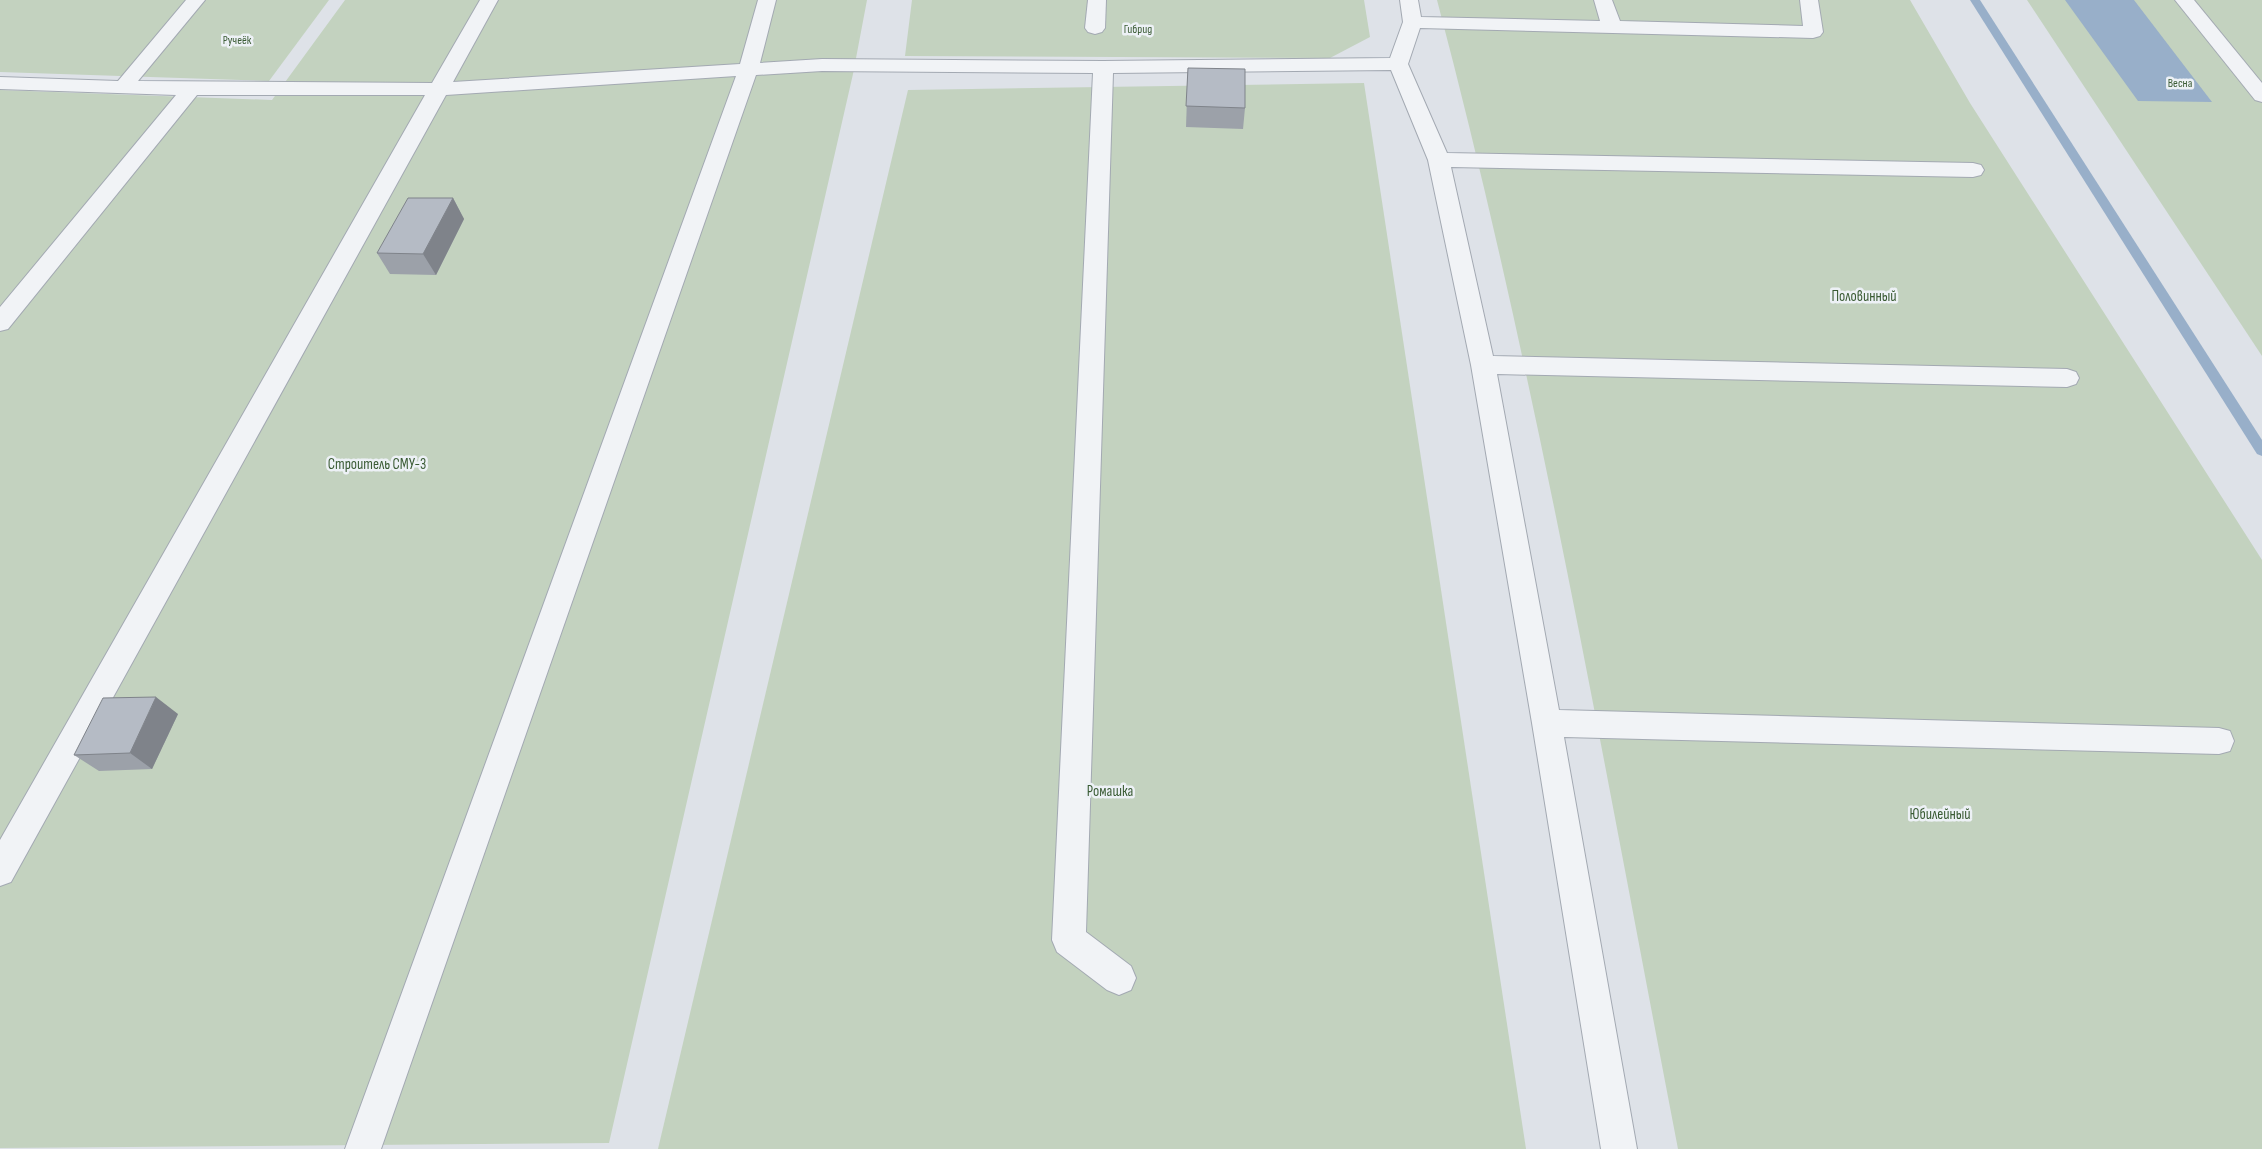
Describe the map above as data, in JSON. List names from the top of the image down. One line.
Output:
{"parks":["Гибрид","Ручеёк","Весна","Половинный","Строитель СМУ-3","Ромашка","Юбилейный"]}
